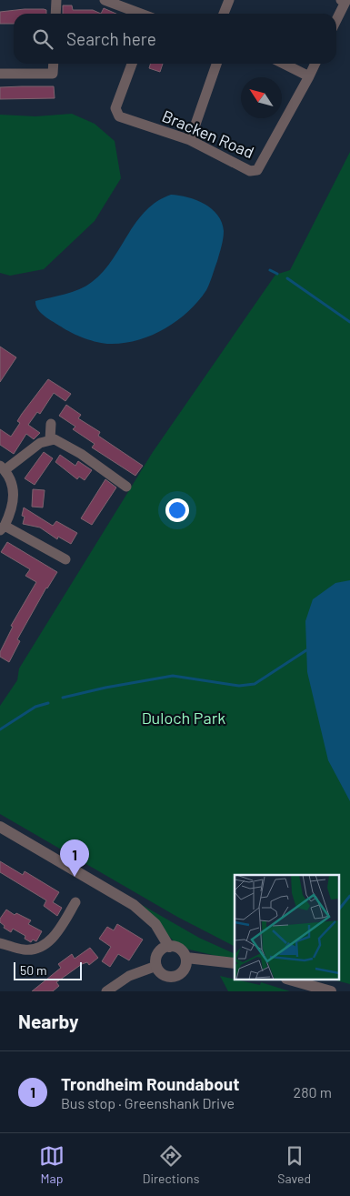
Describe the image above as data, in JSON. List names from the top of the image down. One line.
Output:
{"streets":{"street":["Bracken Road"]},"parks":["Duloch Park"],"scale_bar":"50 m","north":"top left","page":{"search":"Search here","pins":"1","scale":"50 m","heading":"Nearby","list":[{"mark":"1","name":"Trondheim Roundabout","note":"Bus stop · Greenshank Drive","value":"280 m"}],"nav":["Map","Directions","Saved"]}}
